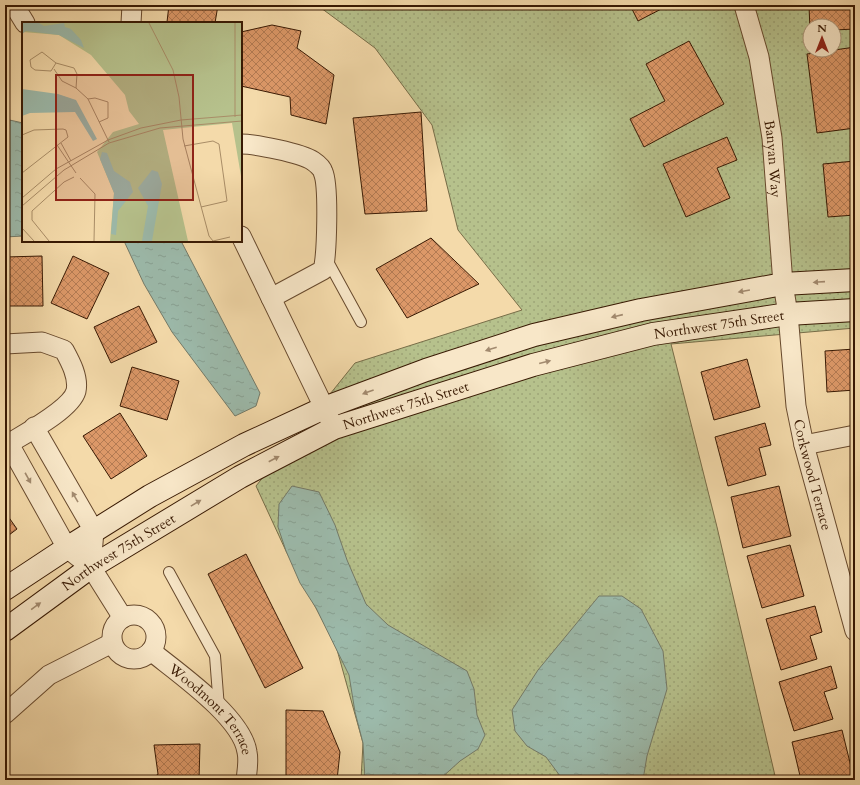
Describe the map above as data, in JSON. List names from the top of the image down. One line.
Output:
{"streets":{"street":["Banyan Way","Northwest 75th Street","Corkwood Terrace","Woodmont Terrace"]},"crossings":[["Banyan Way","Northwest 75th Street"],["Banyan Way","Corkwood Terrace"],["Northwest 75th Street","Corkwood Terrace"]],"north":"top"}
